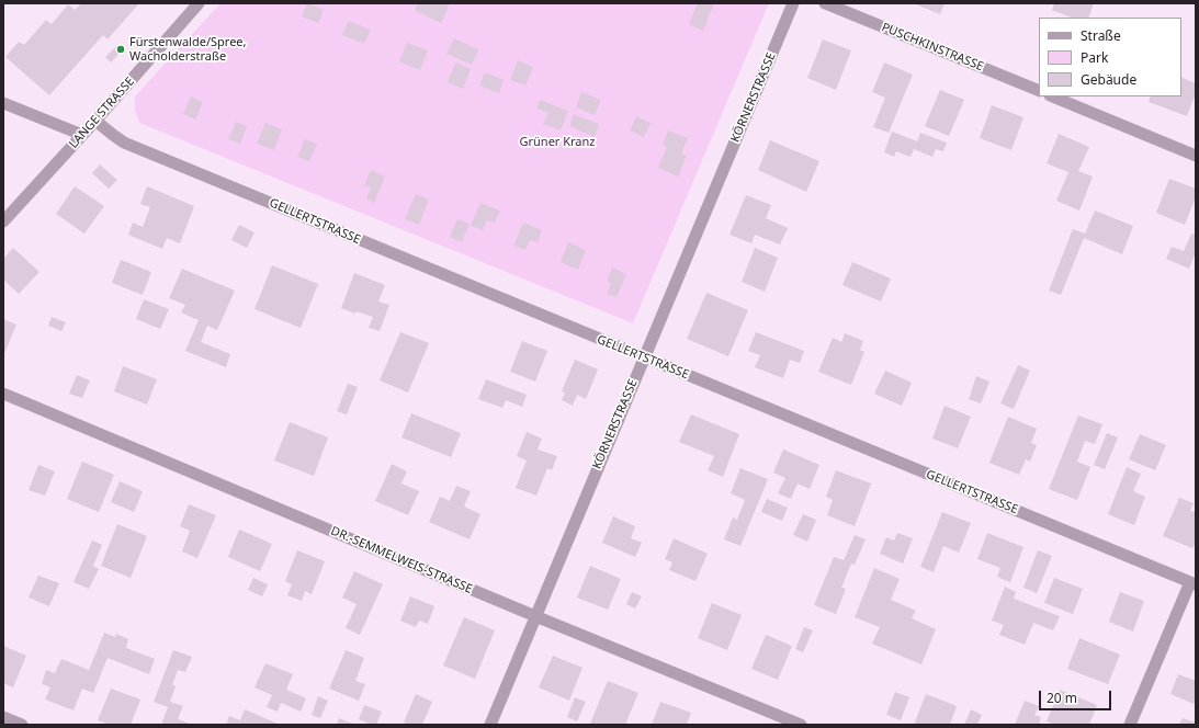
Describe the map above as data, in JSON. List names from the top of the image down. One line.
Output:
{"streets":{"street":["PUSCHKINSTRASSE","KÖRNERSTRASSE","LANGE STRASSE","GELLERTSTRASSE","DR.-SEMMELWEIS-STRASSE"]},"crossings":[["KÖRNERSTRASSE","GELLERTSTRASSE"],["KÖRNERSTRASSE","DR.-SEMMELWEIS-STRASSE"],["LANGE STRASSE","GELLERTSTRASSE"]],"parks":["Grüner Kranz"],"places":["Fürstenwalde/Spree, Wacholderstraße"],"legend":["Straße","Park","Gebäude"],"scale_bar":"20 m"}
